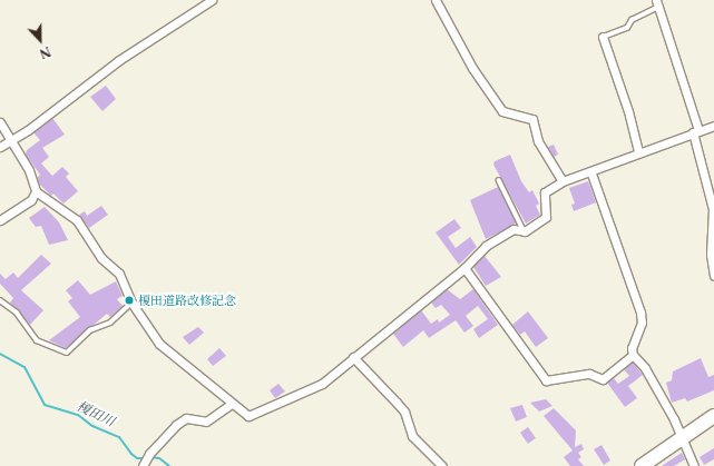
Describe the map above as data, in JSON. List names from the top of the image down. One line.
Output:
{"water":["榎田川"],"places":["榎田道路改修記念"],"north":"bottom"}
